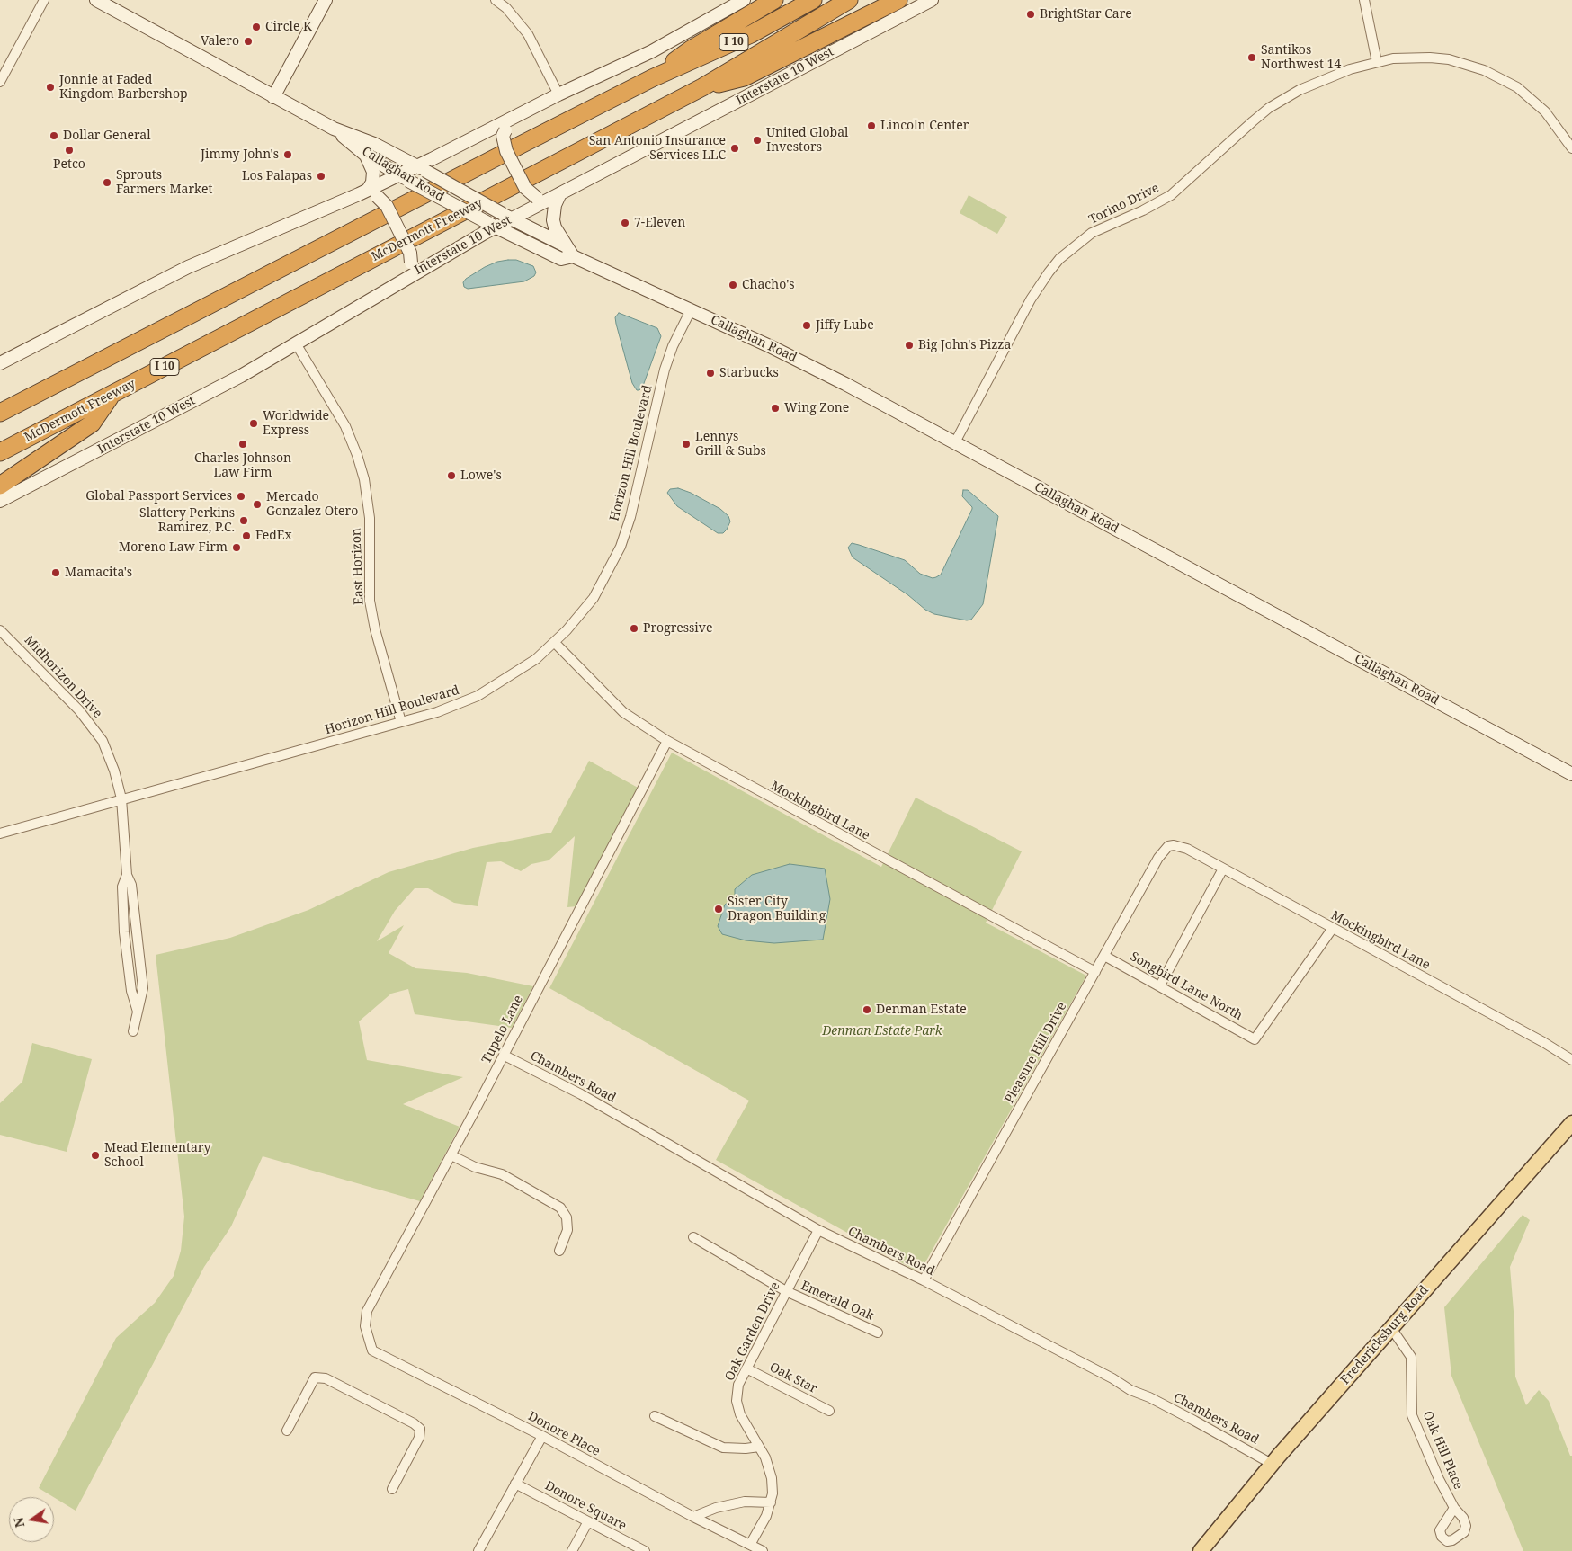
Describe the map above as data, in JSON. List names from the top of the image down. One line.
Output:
{"streets":{"highway":["I 10","McDermott Freeway"],"main road":["Interstate 10 West","Callaghan Road","Fredericksburg Road"],"street":["Torino Drive","Horizon Hill Boulevard","East Horizon","Midhorizon Drive","Mockingbird Lane","Songbird Lane North","Tupelo Lane","Pleasure Hill Drive","Chambers Road","Emerald Oak","Oak Garden Drive","Oak Star","Donore Place","Oak Hill Place","Donore Square"]},"crossings":[["Interstate 10 West","Callaghan Road"],["Interstate 10 West","East Horizon"],["Callaghan Road","Torino Drive"],["Callaghan Road","Horizon Hill Boulevard"],["Horizon Hill Boulevard","East Horizon"],["Horizon Hill Boulevard","Midhorizon Drive"],["Horizon Hill Boulevard","Mockingbird Lane"],["Mockingbird Lane","Songbird Lane North"],["Mockingbird Lane","Tupelo Lane"],["Mockingbird Lane","Pleasure Hill Drive"],["Songbird Lane North","Pleasure Hill Drive"],["Tupelo Lane","Chambers Road"],["Tupelo Lane","Donore Place"],["Pleasure Hill Drive","Chambers Road"],["Chambers Road","Oak Garden Drive"],["Chambers Road","Fredericksburg Road"],["Emerald Oak","Oak Garden Drive"],["Oak Garden Drive","Oak Star"],["Oak Garden Drive","Donore Place"],["Fredericksburg Road","Oak Hill Place"]],"parks":["Denman Estate Park"],"places":["BrightStar Care","Circle K","Valero","Santikos Northwest 14","Jonnie at Faded Kingdom Barbershop","Lincoln Center","Dollar General","United Global Investors","San Antonio Insurance Services LLC","Petco","Jimmy John's","Los Palapas","Sprouts Farmers Market","7-Eleven","Chacho's","Jiffy Lube","Big John's Pizza","Starbucks","Wing Zone","Worldwide Express","Charles Johnson Law Firm","Lennys Grill & Subs","Lowe's","Global Passport Services","Mercado Gonzalez Otero","Slattery Perkins Ramirez, P.C.","FedEx","Moreno Law Firm","Mamacita's","Progressive","Sister City Dragon Building","Denman Estate","Mead Elementary School"],"north":"left"}
